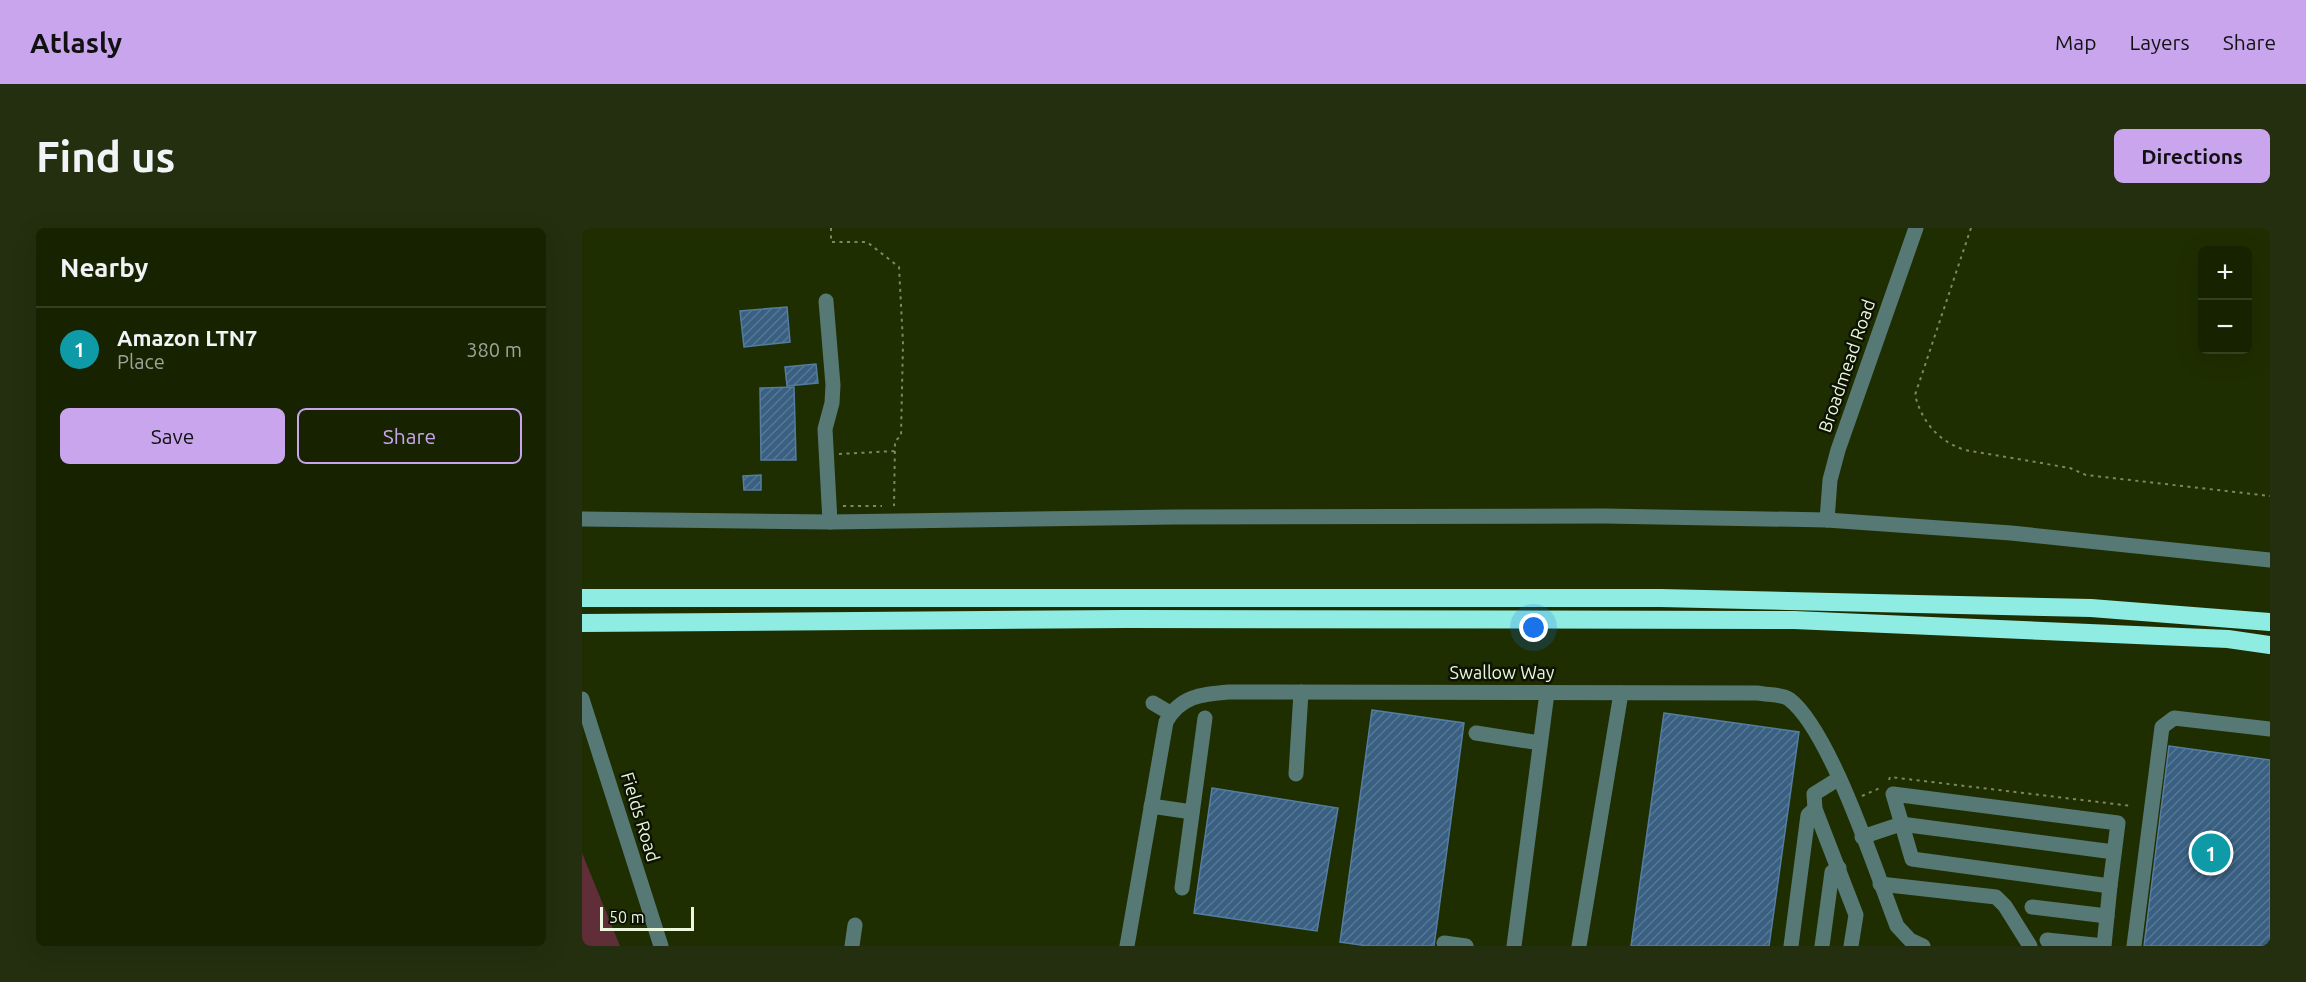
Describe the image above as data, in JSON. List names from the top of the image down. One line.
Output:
{"streets":{"street":["Broadmead Road","Swallow Way","Fields Road"]},"scale_bar":"50 m","page":{"header":"Atlasly","nav":["Map","Layers","Share"],"buttons":["Directions",["Save","Share"]],"title":"Find us","heading":"Nearby","map_buttons":["+","−"],"list":[{"mark":"1","name":"Amazon LTN7","note":"Place","value":"380 m"}],"pins":"1","scale":"50 m"}}
